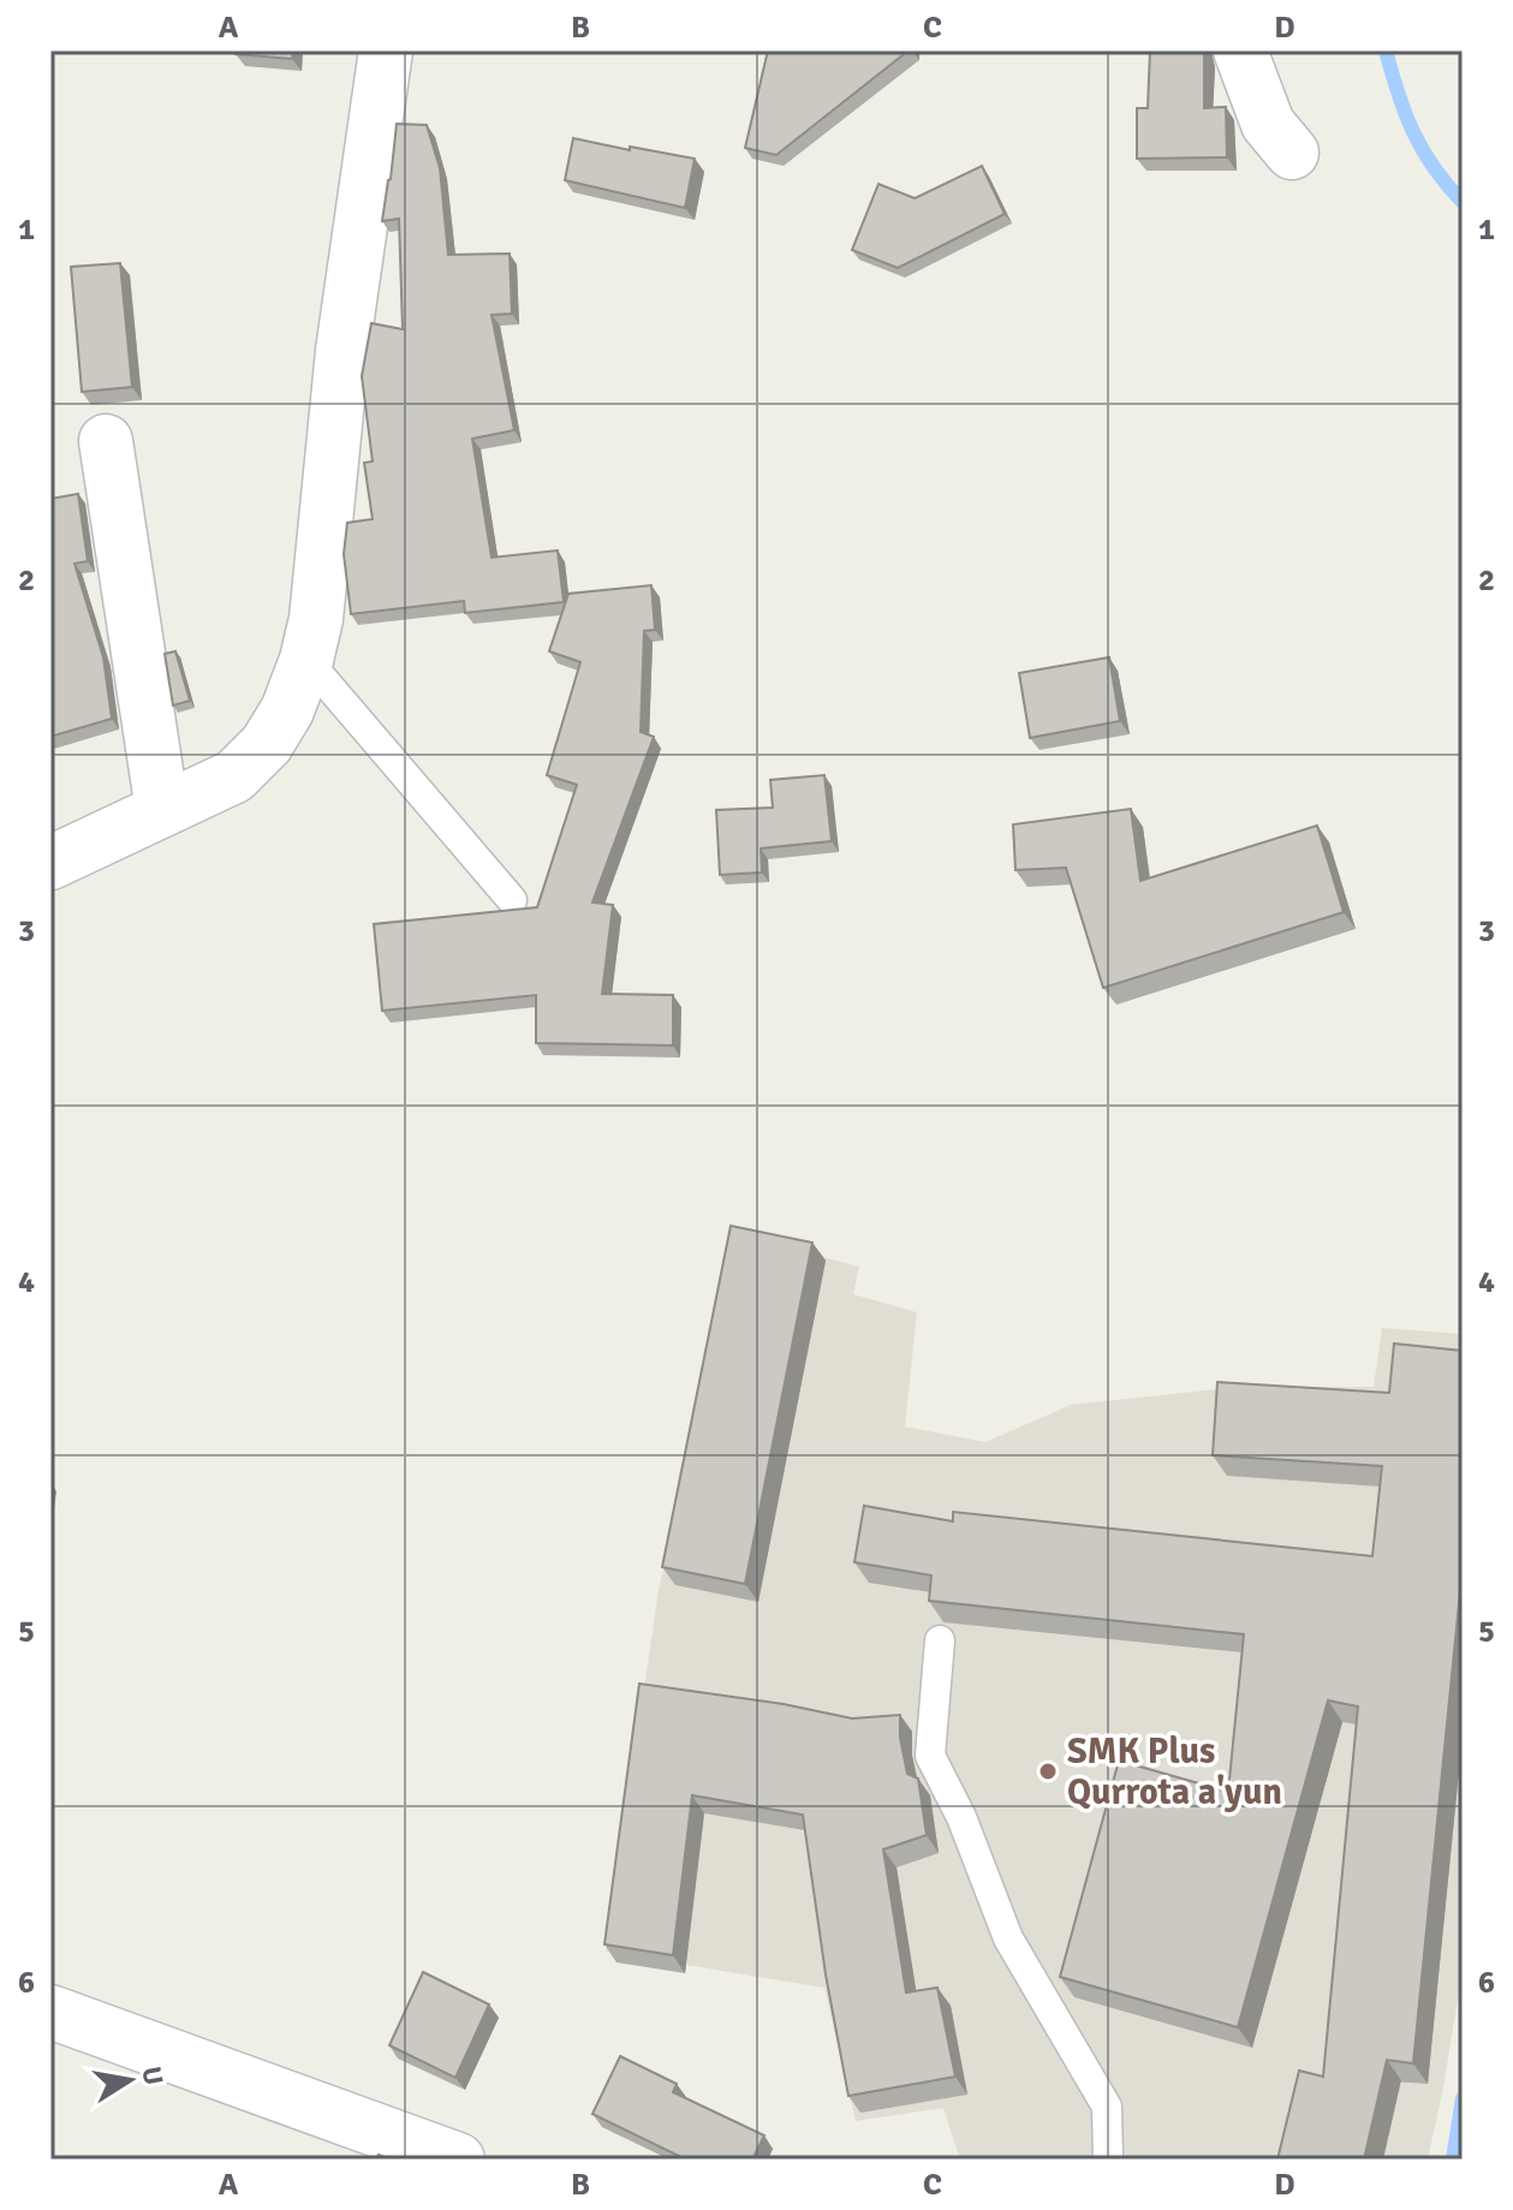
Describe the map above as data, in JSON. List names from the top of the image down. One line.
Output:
{"places":["SMK Plus Qurrota a'yun"],"north":"right","grid":{"columns":["A","B","C","D"],"rows":["1","2","3","4","5","6"]}}
